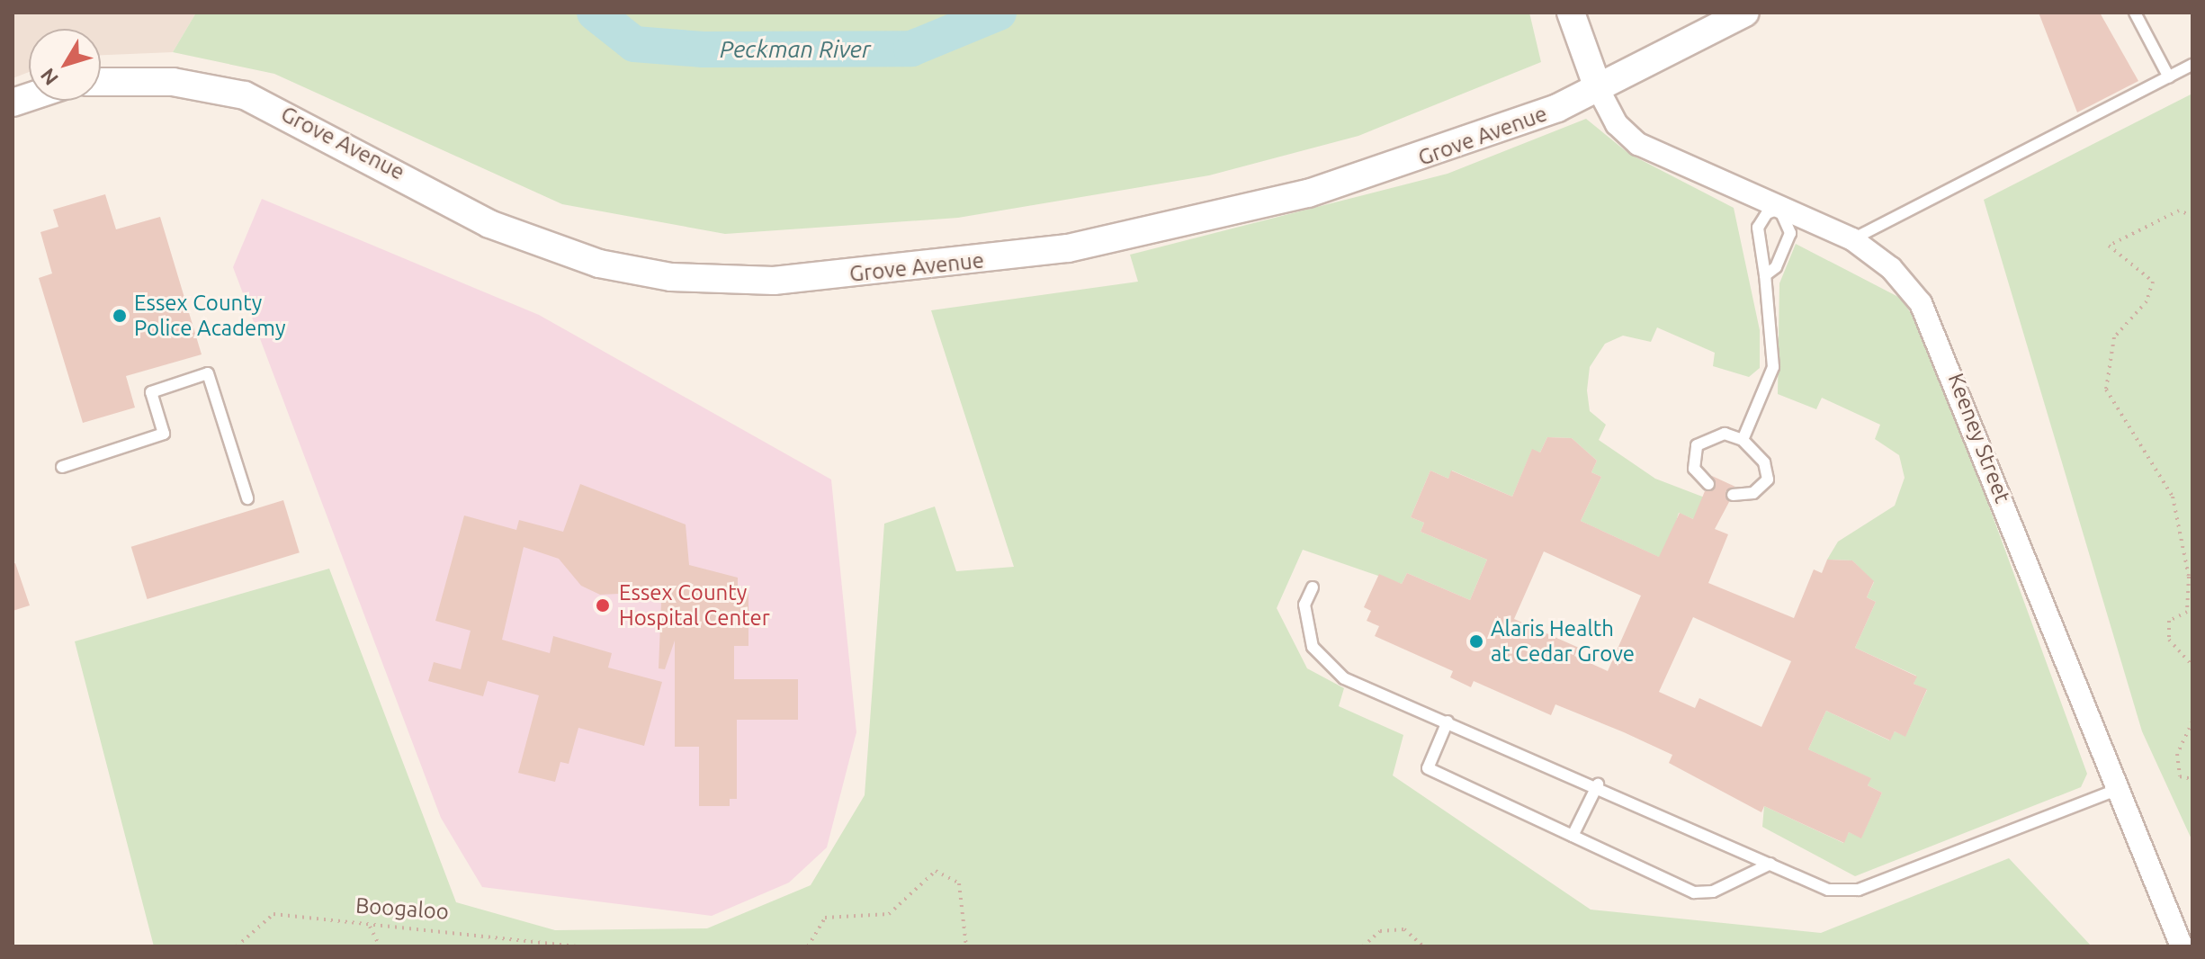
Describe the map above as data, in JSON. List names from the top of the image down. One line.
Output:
{"streets":{"street":["Grove Avenue","Keeney Street"],"path":["Boogaloo"]},"crossings":[["Grove Avenue","Keeney Street"]],"water":["Peckman River"],"places":["Essex County Police Academy","Essex County Hospital Center","Alaris Health at Cedar Grove"],"north":"bottom left"}
